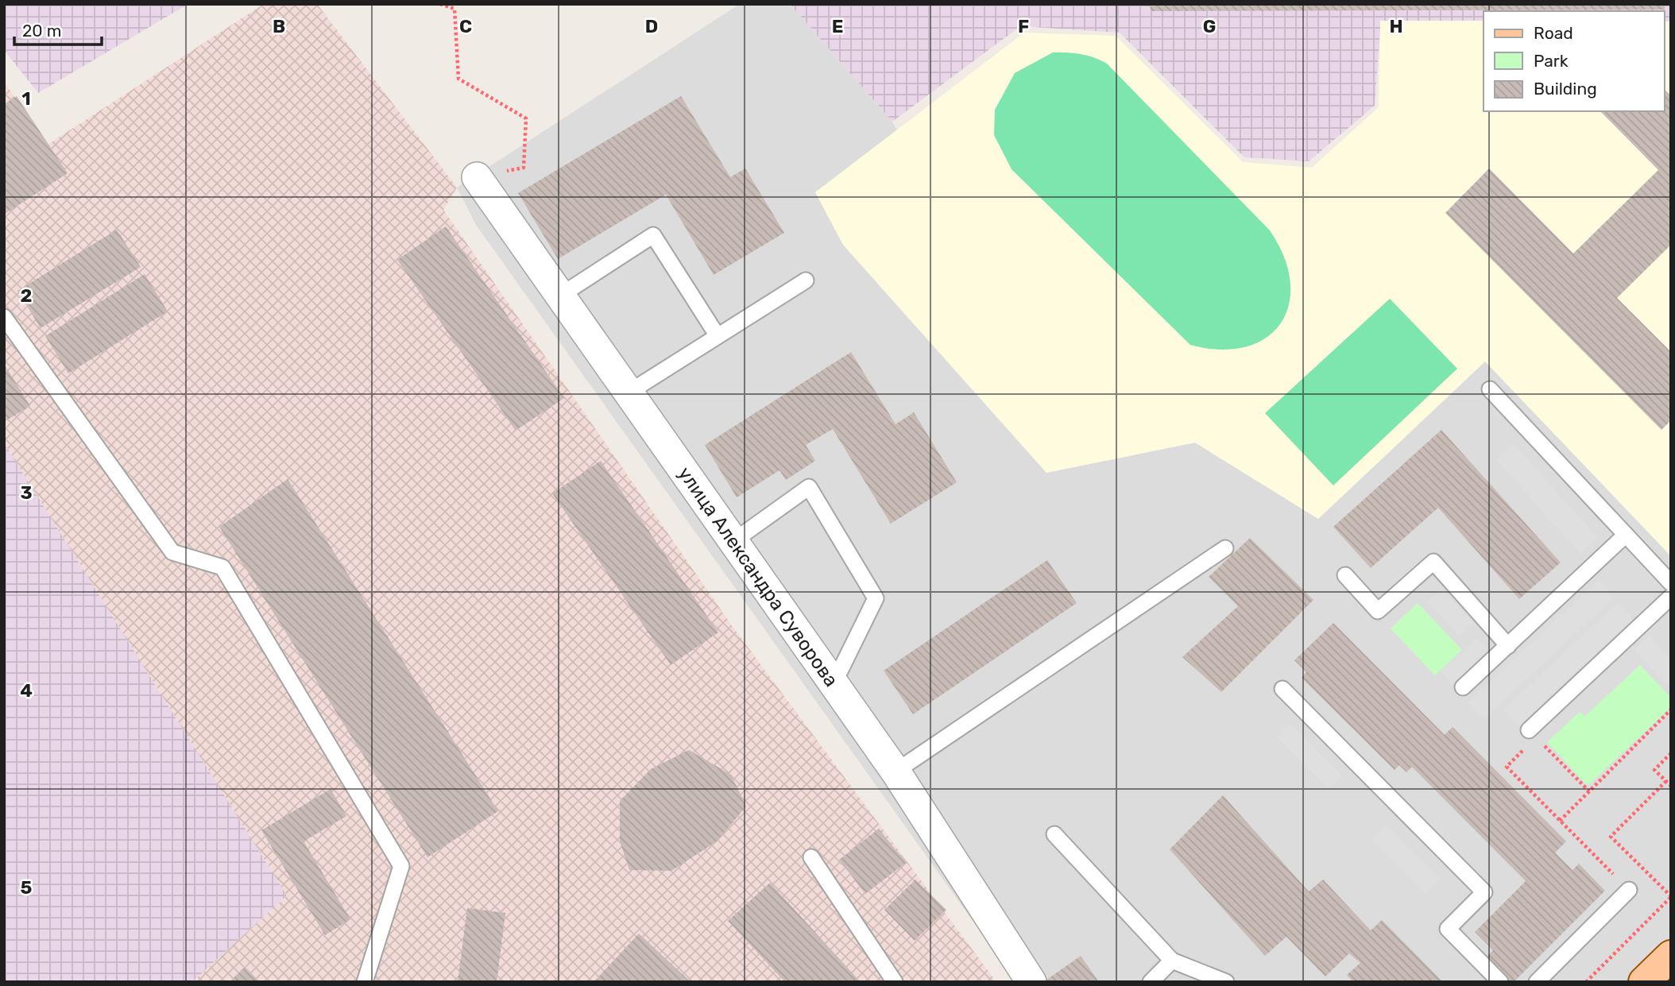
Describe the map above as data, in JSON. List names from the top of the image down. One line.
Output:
{"streets":{"street":["улица Александра Суворова"]},"legend":["Road","Park","Building"],"scale_bar":"20 m","grid":{"columns":["B","C","D","E","F","G","H"],"rows":["1","2","3","4","5"]}}
